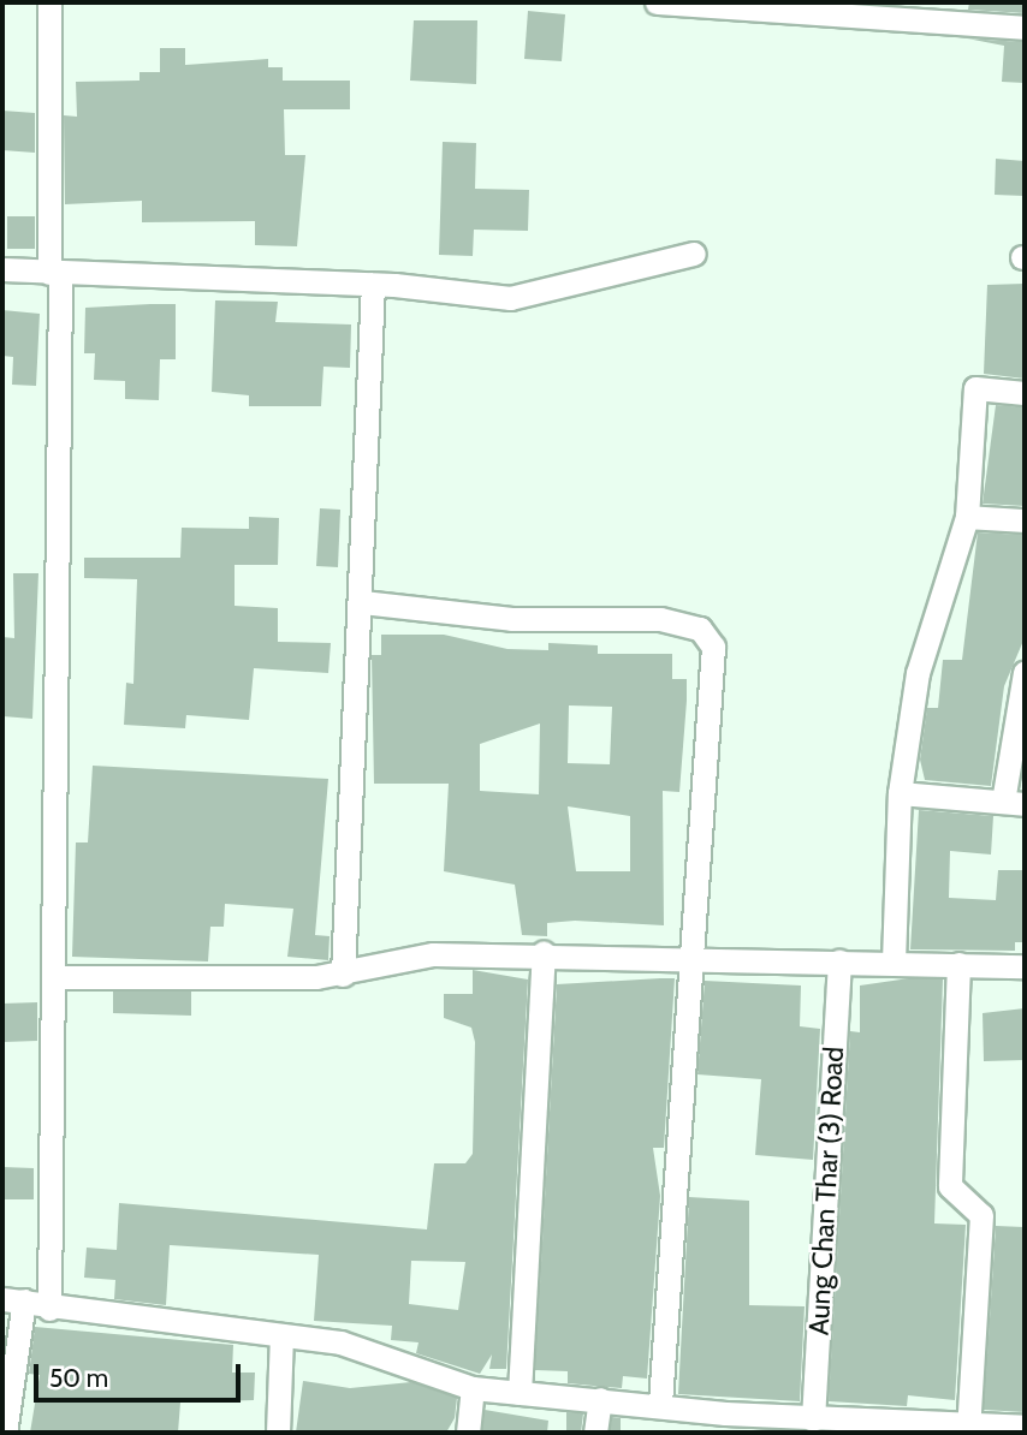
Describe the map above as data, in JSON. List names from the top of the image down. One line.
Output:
{"streets":{"street":["Aung Chan Thar (3) Road"]},"scale_bar":"50 m"}
